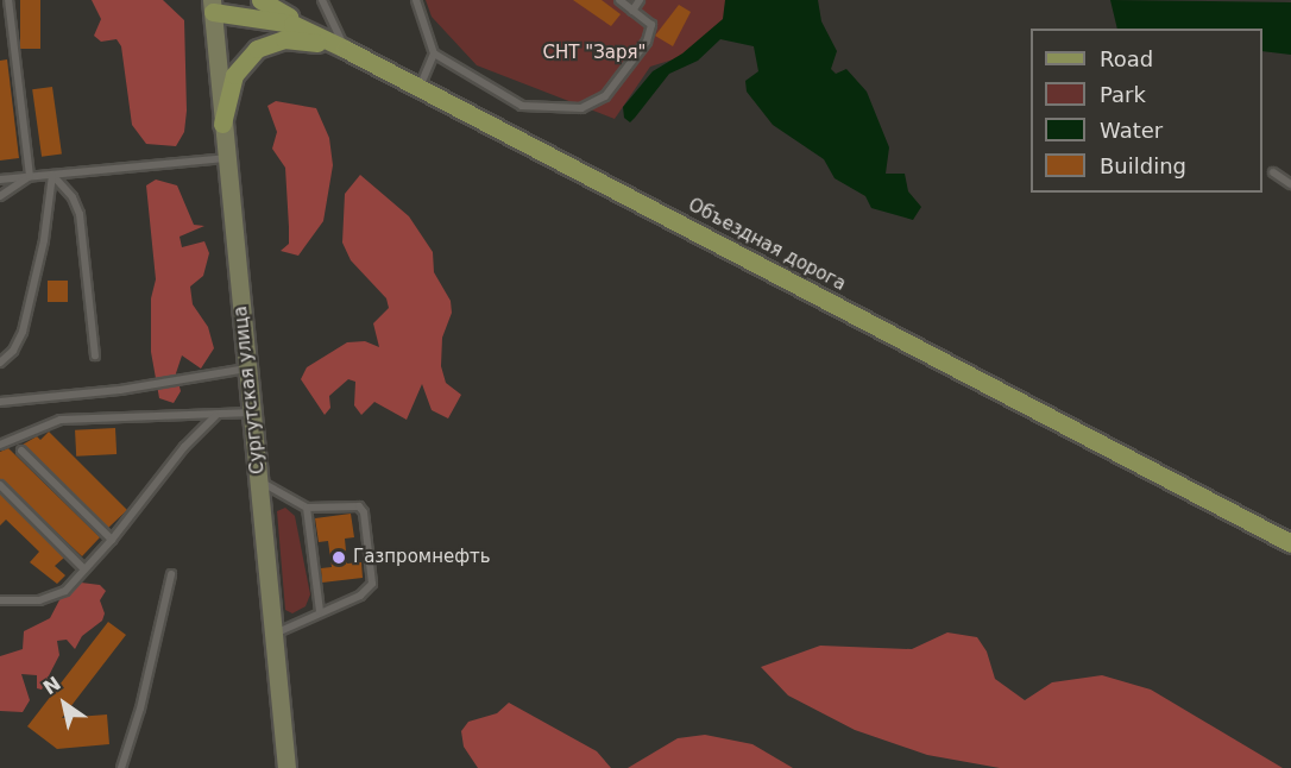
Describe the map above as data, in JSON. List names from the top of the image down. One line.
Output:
{"streets":{"main road":["Объездная дорога","Сургутская улица"]},"crossings":[["Объездная дорога","Сургутская улица"]],"parks":["СНТ \"Заря\""],"places":["Газпромнефть"],"legend":["Road","Park","Water","Building"],"north":"top left"}
